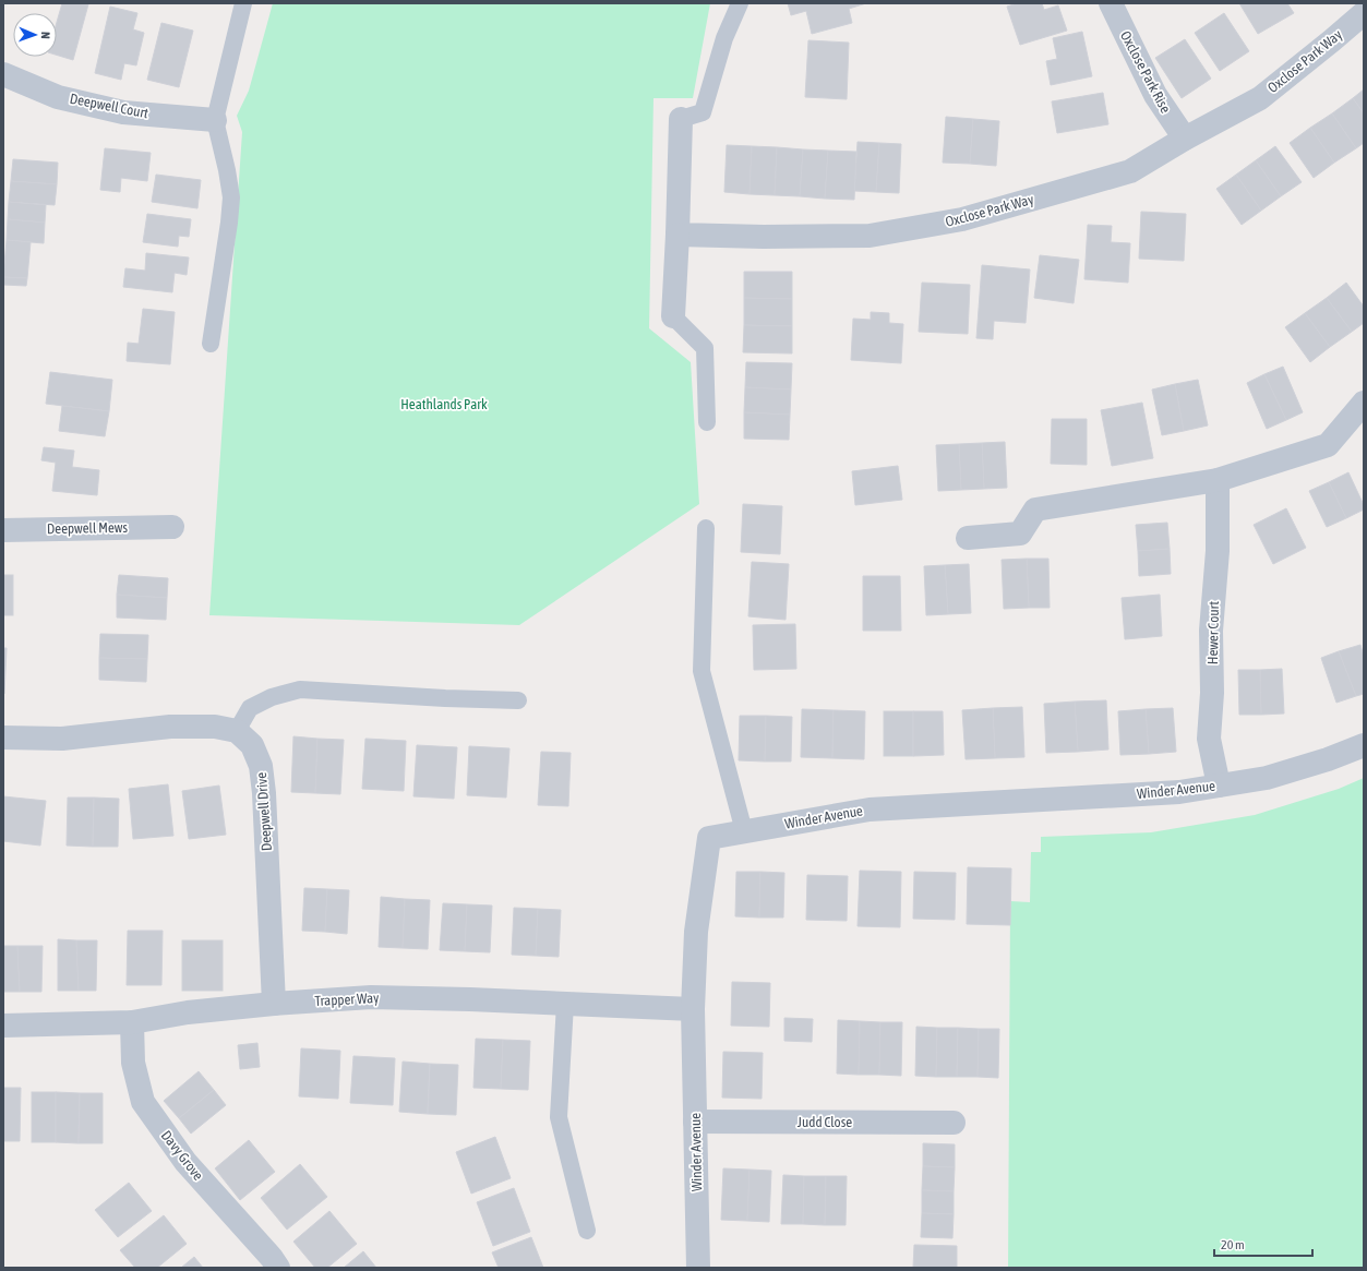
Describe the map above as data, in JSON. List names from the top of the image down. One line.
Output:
{"streets":{"street":["Oxclose Park Way","Oxclose Park Rise","Deepwell Court","Deepwell Mews","Hewer Court","Winder Avenue","Deepwell Drive","Trapper Way","Judd Close","Davy Grove"]},"crossings":[["Oxclose Park Way","Oxclose Park Rise"],["Hewer Court","Winder Avenue"],["Winder Avenue","Trapper Way"],["Winder Avenue","Judd Close"],["Deepwell Drive","Trapper Way"],["Trapper Way","Davy Grove"]],"parks":["Heathlands Park"],"scale_bar":"20 m","north":"right"}
